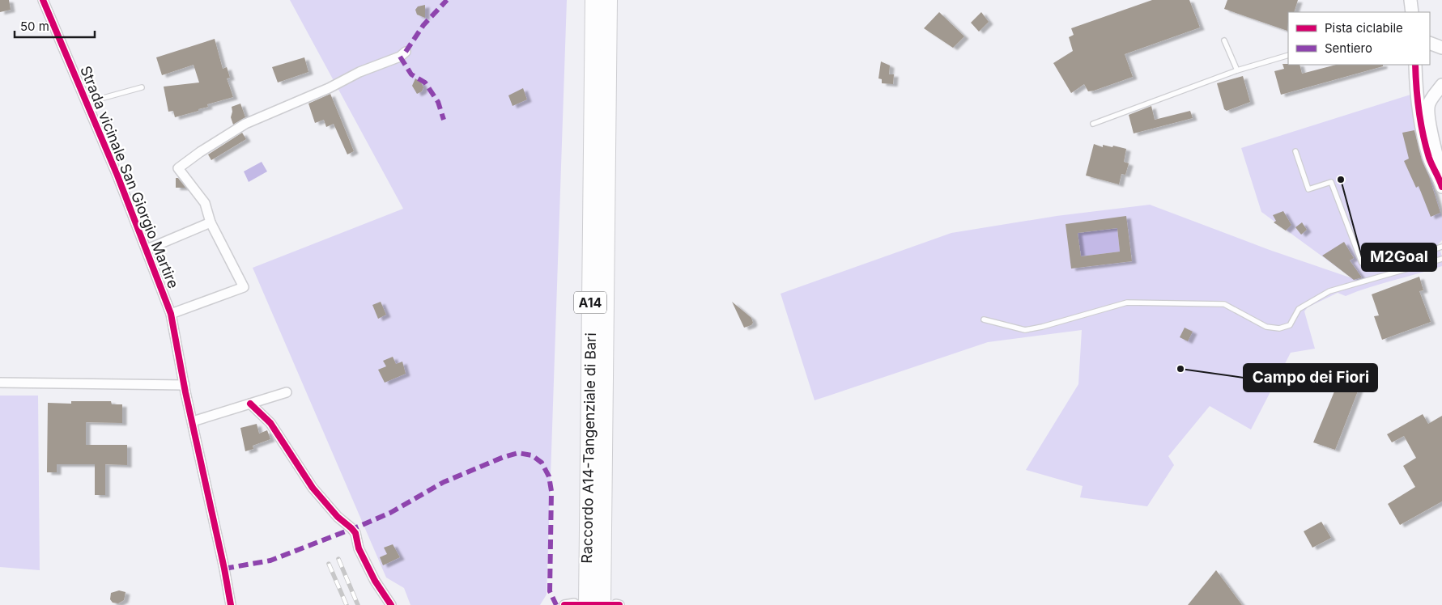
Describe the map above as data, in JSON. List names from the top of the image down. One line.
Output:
{"streets":{"highway":["A14","Raccordo A14-Tangenziale di Bari"],"street":["Strada vicinale San Giorgio Martire"]},"places":["M2Goal","Campo dei Fiori"],"legend":["Pista ciclabile","Sentiero"],"scale_bar":"50 m"}
